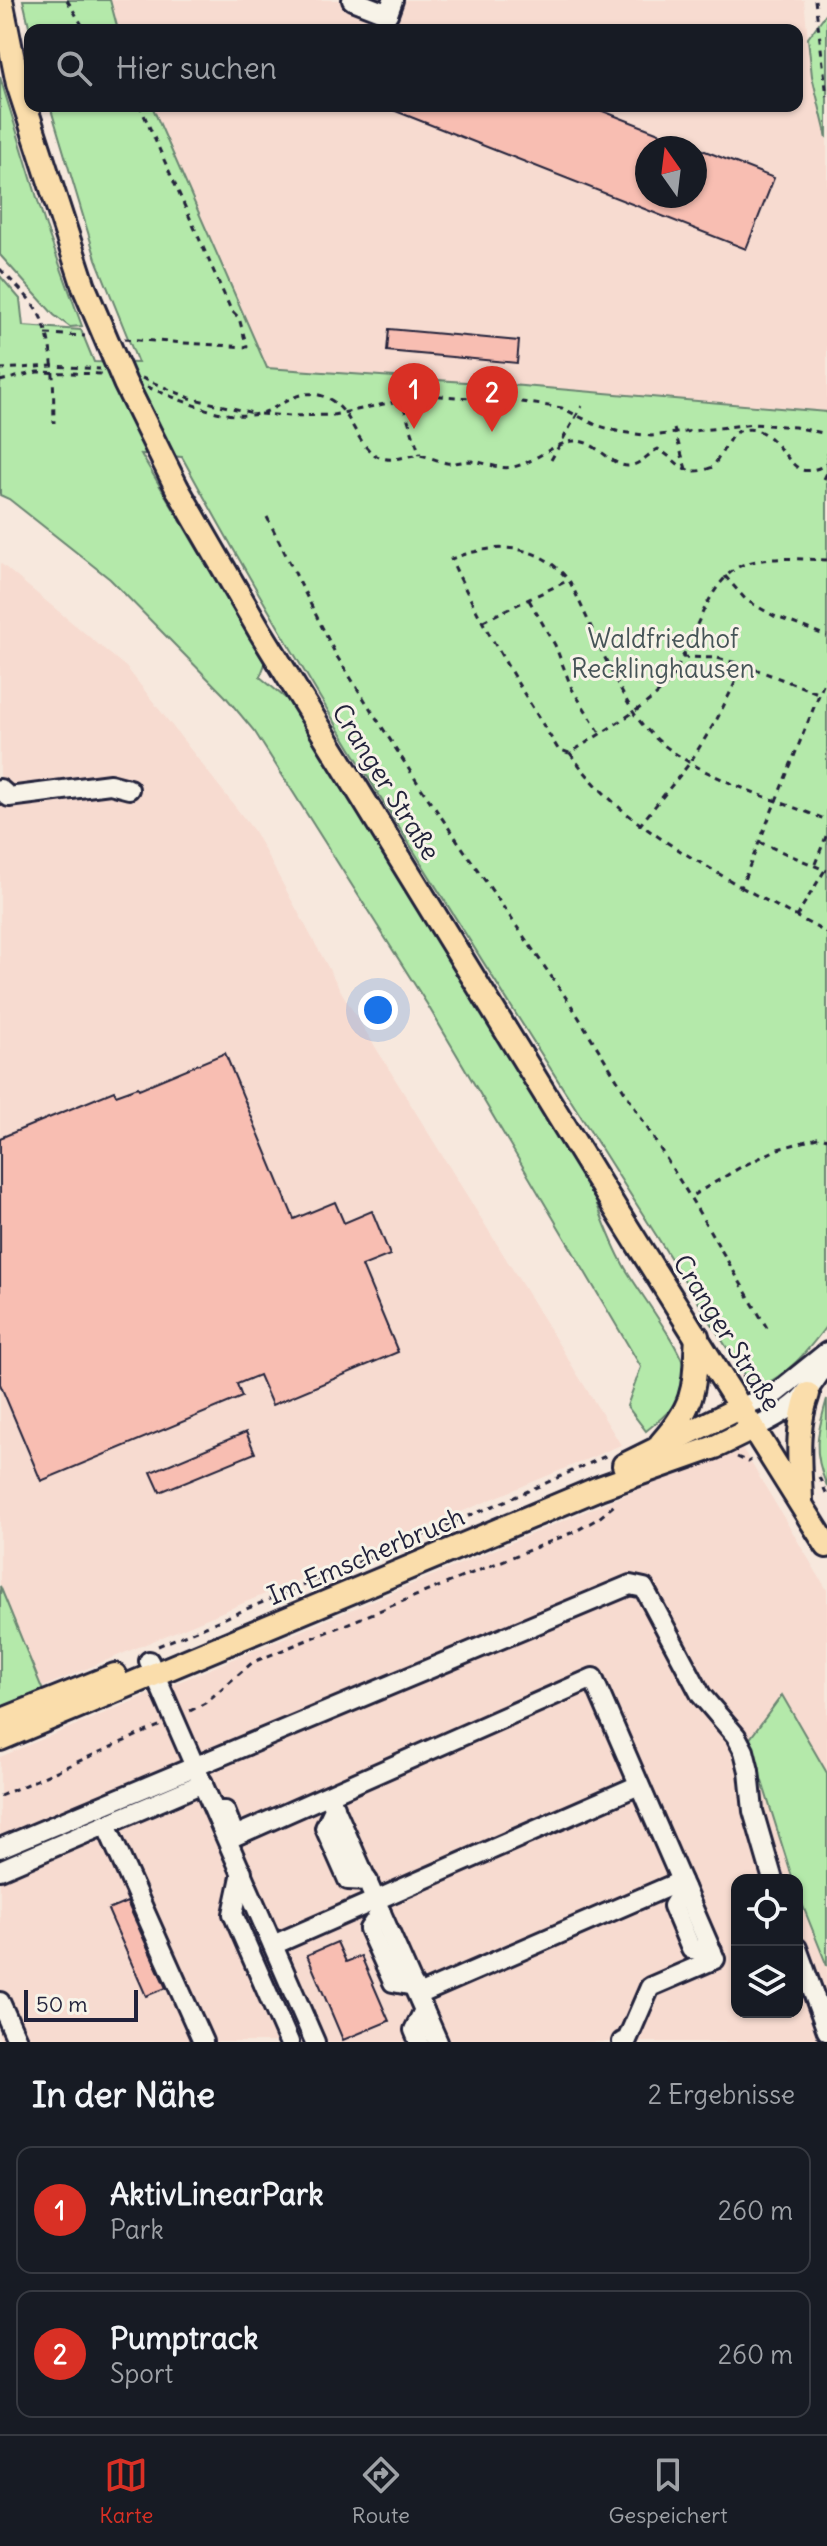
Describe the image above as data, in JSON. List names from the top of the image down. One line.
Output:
{"streets":{"main road":["Cranger Straße","Im Emscherbruch"]},"crossings":[["Cranger Straße","Im Emscherbruch"]],"parks":["Waldfriedhof Recklinghausen"],"scale_bar":"50 m","north":"top","page":{"search":"Hier suchen","pins":["1","2"],"scale":"50 m","heading":["In der Nähe","2 Ergebnisse"],"list":[{"mark":"1","name":"AktivLinearPark","note":"Park","value":"260 m"},{"mark":"2","name":"Pumptrack","note":"Sport","value":"260 m"}],"nav":["Karte","Route","Gespeichert"]}}
